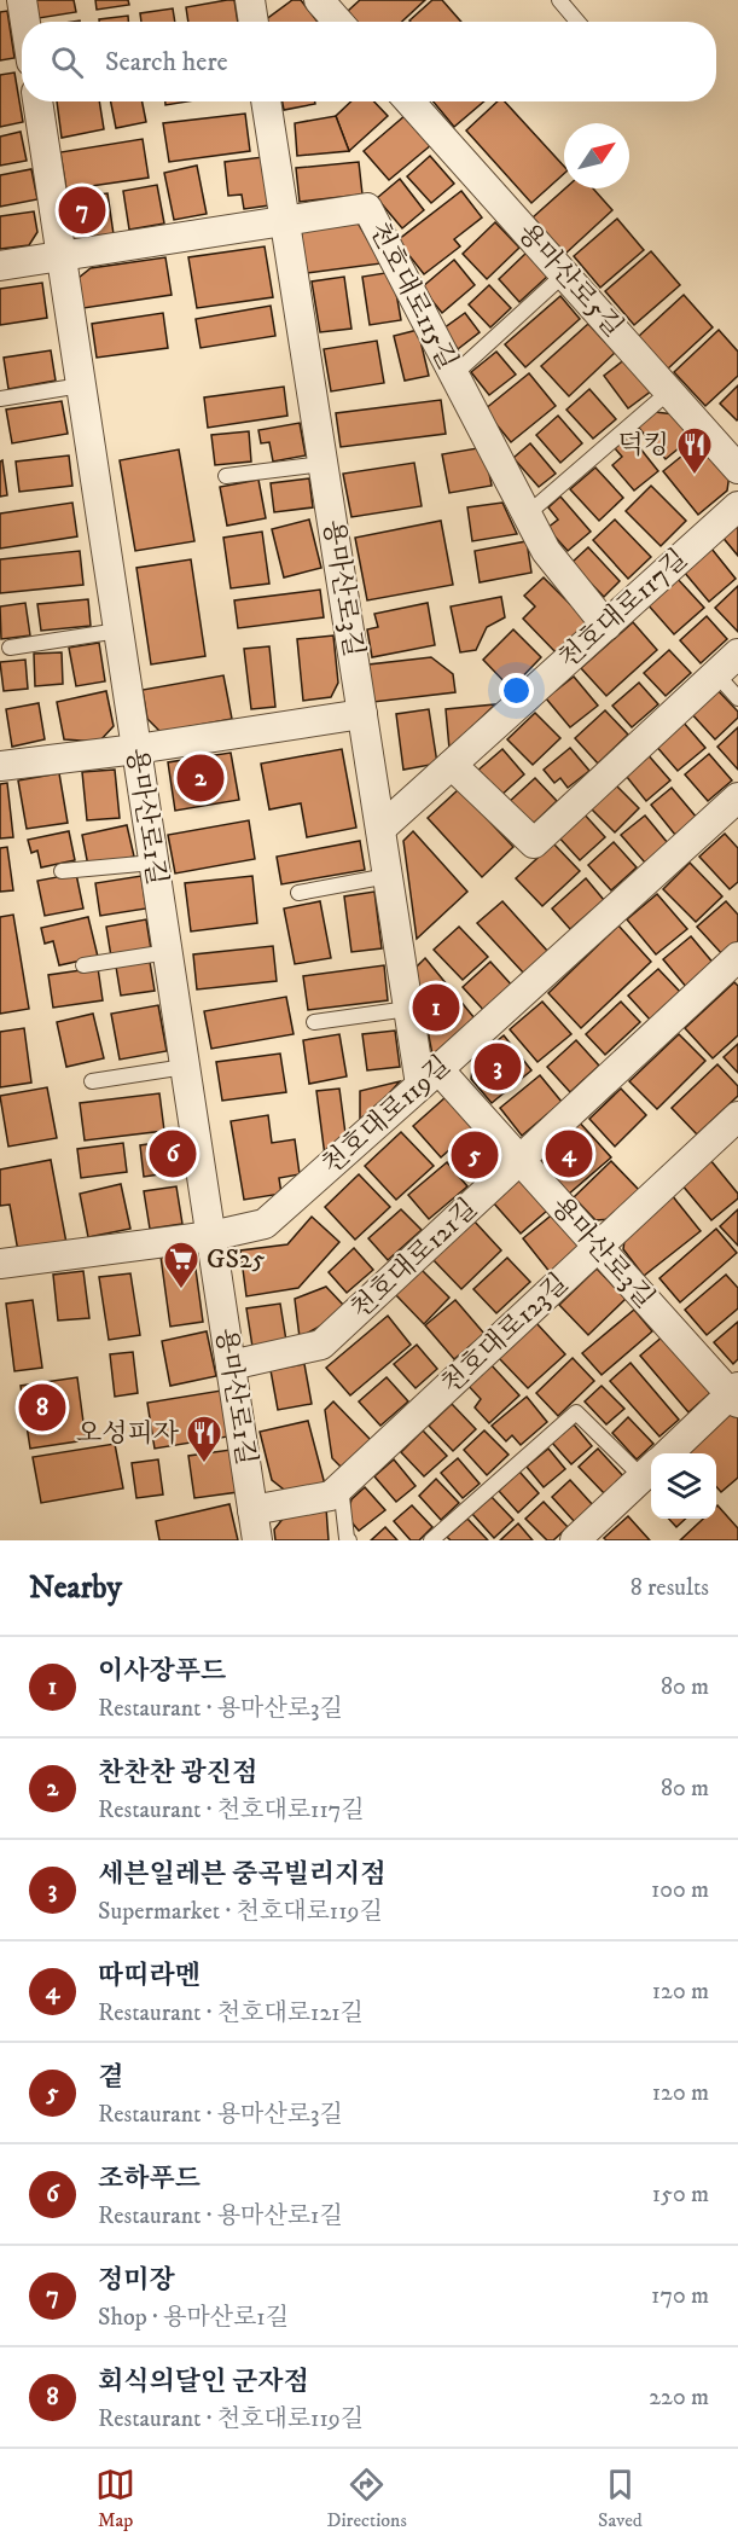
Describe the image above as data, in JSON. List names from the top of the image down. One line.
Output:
{"streets":{"street":["용마산로5길","천호대로115길","용마산로3길","천호대로117길","용마산로1길","천호대로119길","천호대로121길","천호대로123길"]},"crossings":[["천호대로115길","용마산로3길"],["천호대로115길","천호대로117길"],["천호대로115길","용마산로1길"],["용마산로3길","천호대로117길"],["용마산로3길","천호대로119길"],["용마산로3길","천호대로121길"],["용마산로3길","천호대로123길"],["용마산로1길","천호대로119길"],["용마산로1길","천호대로121길"],["용마산로1길","천호대로123길"]],"places":{"restaurant":["덕킹","오성피자"],"supermarket":["GS25"]},"north":"top right","page":{"search":"Search here","pins":["7","2","1","3","4","6","5","8"],"heading":["Nearby","8 results"],"list":[{"mark":"1","name":"이사장푸드","note":"Restaurant · 용마산로3길","value":"80 m"},{"mark":"2","name":"찬찬찬 광진점","note":"Restaurant · 천호대로117길","value":"80 m"},{"mark":"3","name":"세븐일레븐 중곡빌리지점","note":"Supermarket · 천호대로119길","value":"100 m"},{"mark":"4","name":"따띠라멘","note":"Restaurant · 천호대로121길","value":"120 m"},{"mark":"5","name":"곁","note":"Restaurant · 용마산로3길","value":"120 m"},{"mark":"6","name":"조하푸드","note":"Restaurant · 용마산로1길","value":"150 m"},{"mark":"7","name":"정미장","note":"Shop · 용마산로1길","value":"170 m"},{"mark":"8","name":"회식의달인 군자점","note":"Restaurant · 천호대로119길","value":"220 m"}],"nav":["Map","Directions","Saved"]}}
